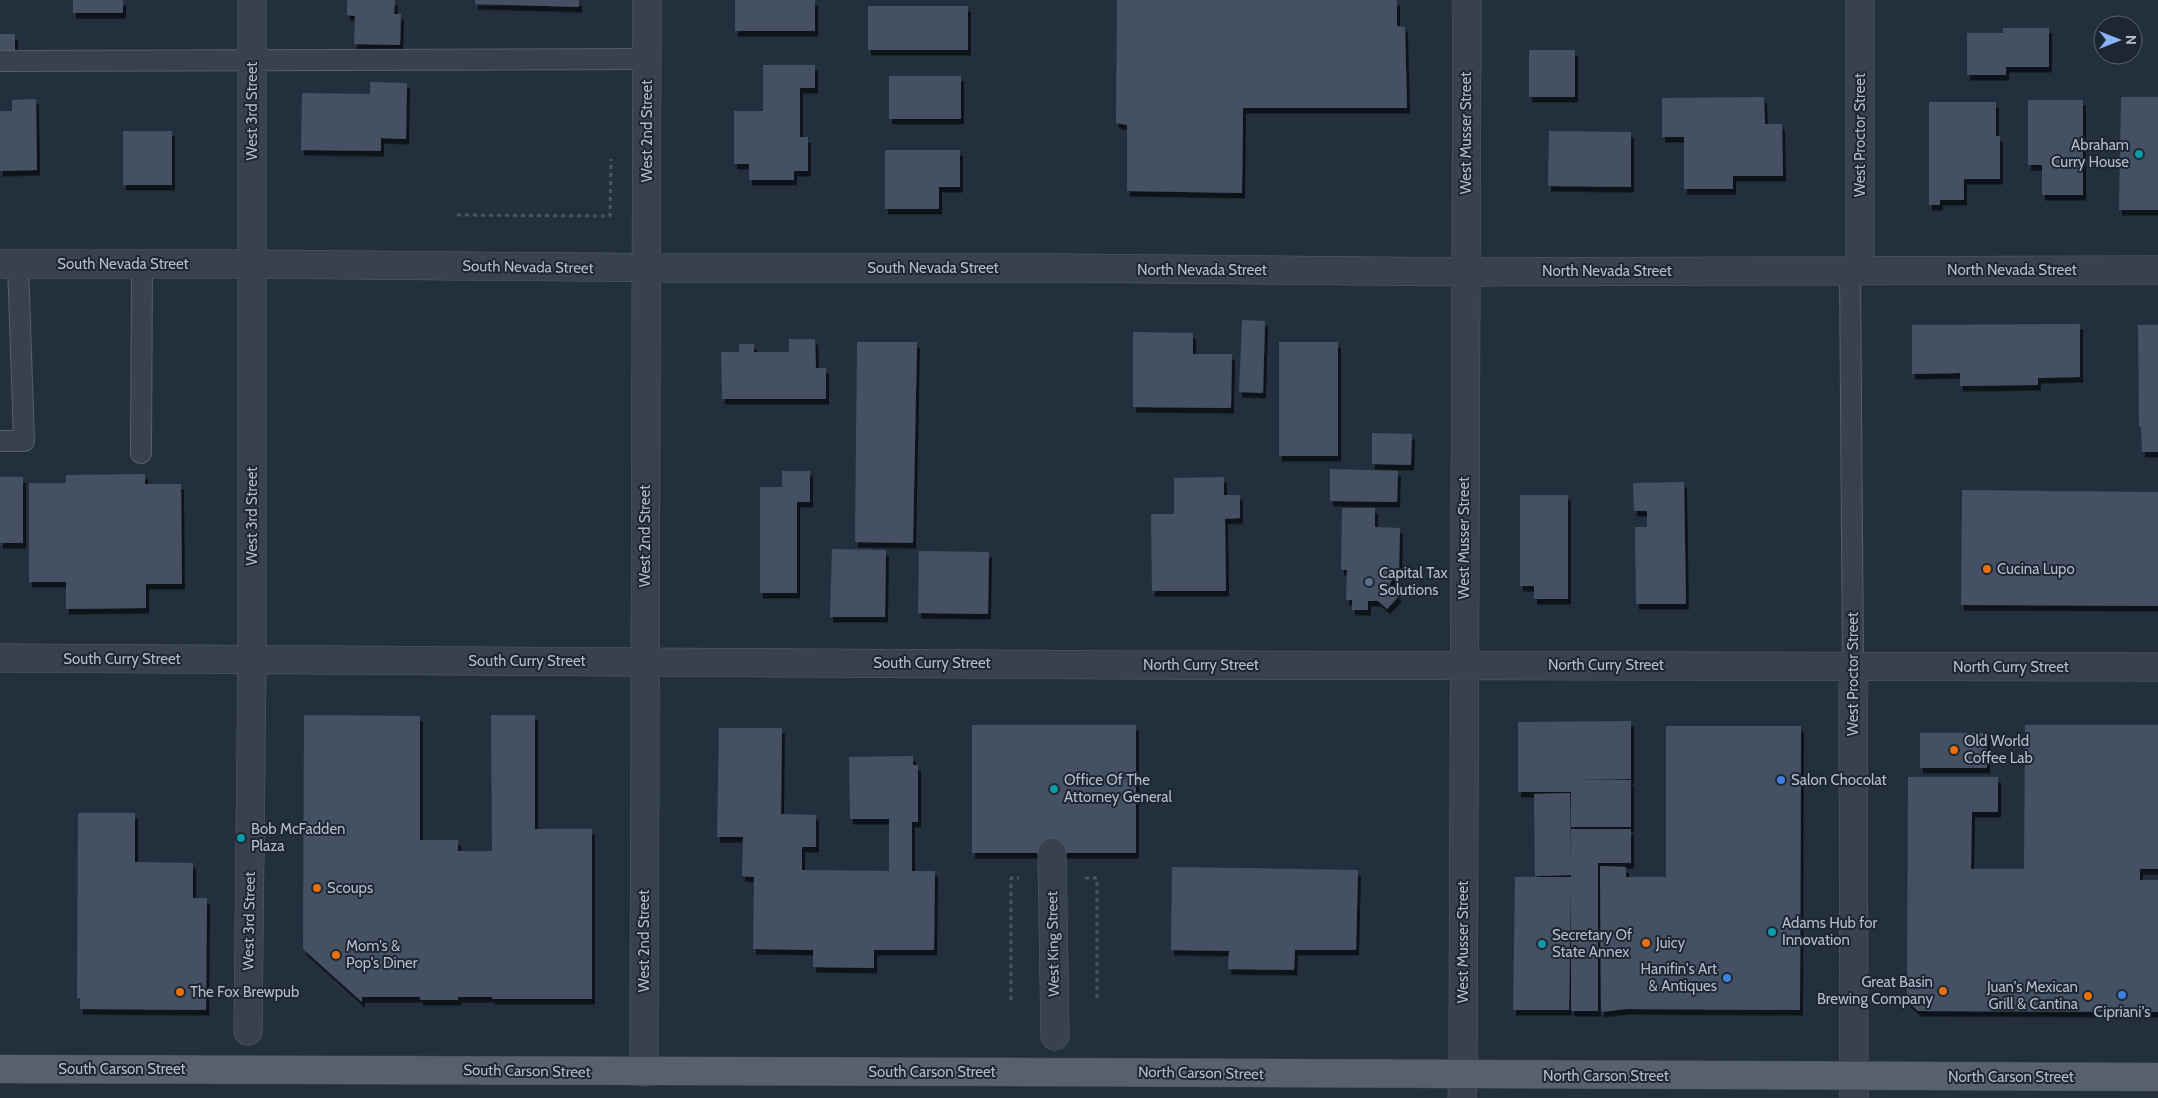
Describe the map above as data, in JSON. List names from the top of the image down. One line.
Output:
{"streets":{"main road":["South Carson Street","North Carson Street"],"street":["West 3rd Street","West 2nd Street","West Musser Street","West Proctor Street","South Nevada Street","North Nevada Street","South Curry Street","North Curry Street","West King Street"]},"crossings":[["West 3rd Street","South Nevada Street"],["West 3rd Street","South Curry Street"],["West 2nd Street","South Nevada Street"],["West 2nd Street","South Curry Street"],["West 2nd Street","South Carson Street"],["West Musser Street","North Nevada Street"],["West Musser Street","North Curry Street"],["West Musser Street","North Carson Street"],["West Proctor Street","North Nevada Street"],["West Proctor Street","North Curry Street"],["West Proctor Street","North Carson Street"],["South Nevada Street","North Nevada Street"],["South Curry Street","North Curry Street"],["South Carson Street","North Carson Street"]],"places":["Abraham Curry House","Cucina Lupo","Capital Tax Solutions","Old World Coffee Lab","Salon Chocolat","Office Of The Attorney General","Bob McFadden Plaza","Scoups","Adams Hub for Innovation","Juicy","Secretary Of State Annex","Mom's & Pop's Diner","Hanifin's Art & Antiques","Great Basin Brewing Company","The Fox Brewpub","Cipriani's","Juan's Mexican Grill & Cantina"],"north":"right"}
